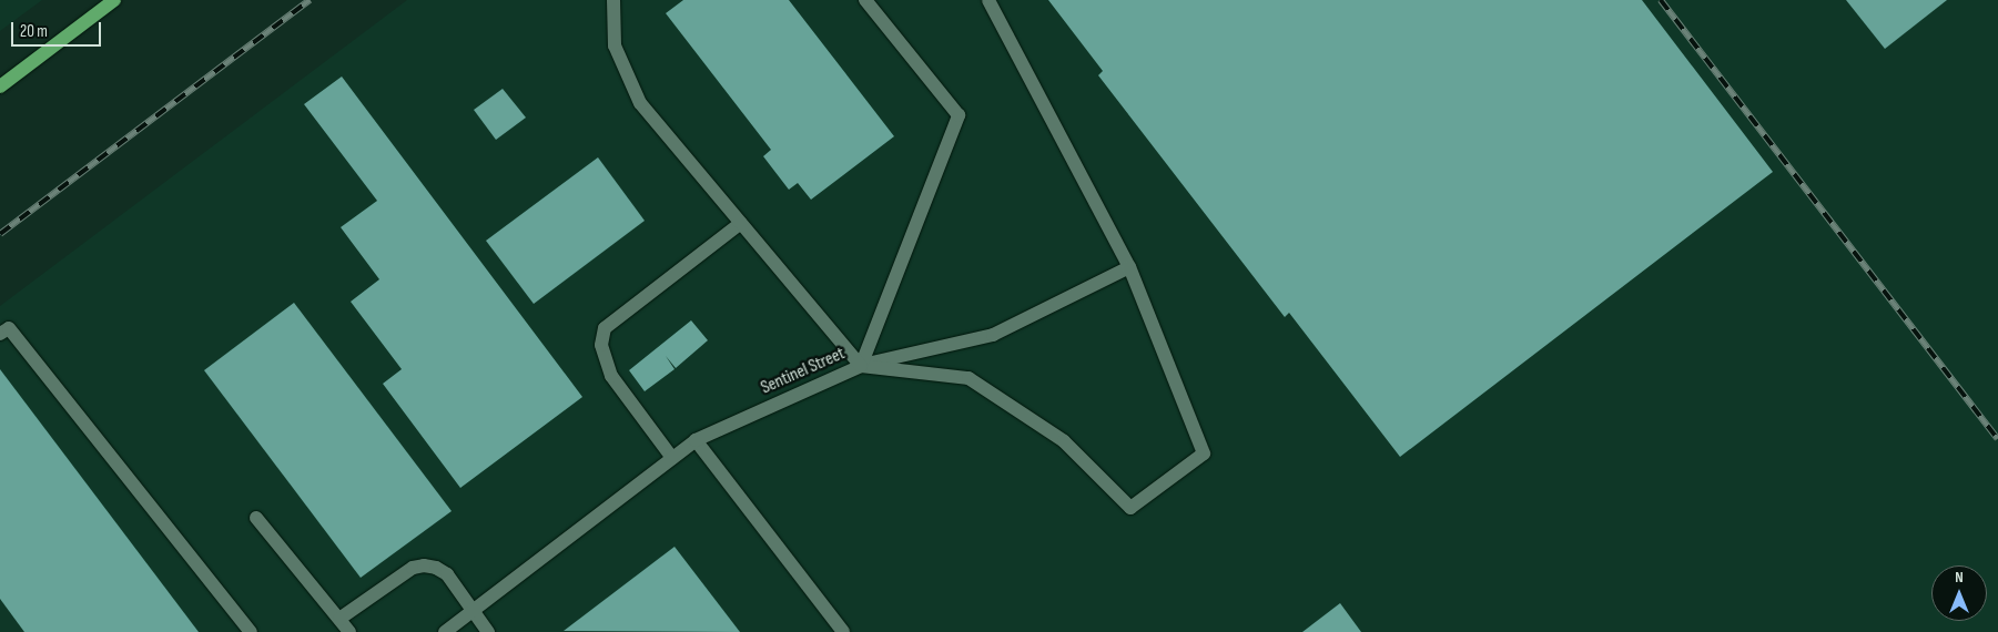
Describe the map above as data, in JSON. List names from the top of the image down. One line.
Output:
{"streets":{"street":["Sentinel Street"]},"scale_bar":"20 m","north":"top"}
